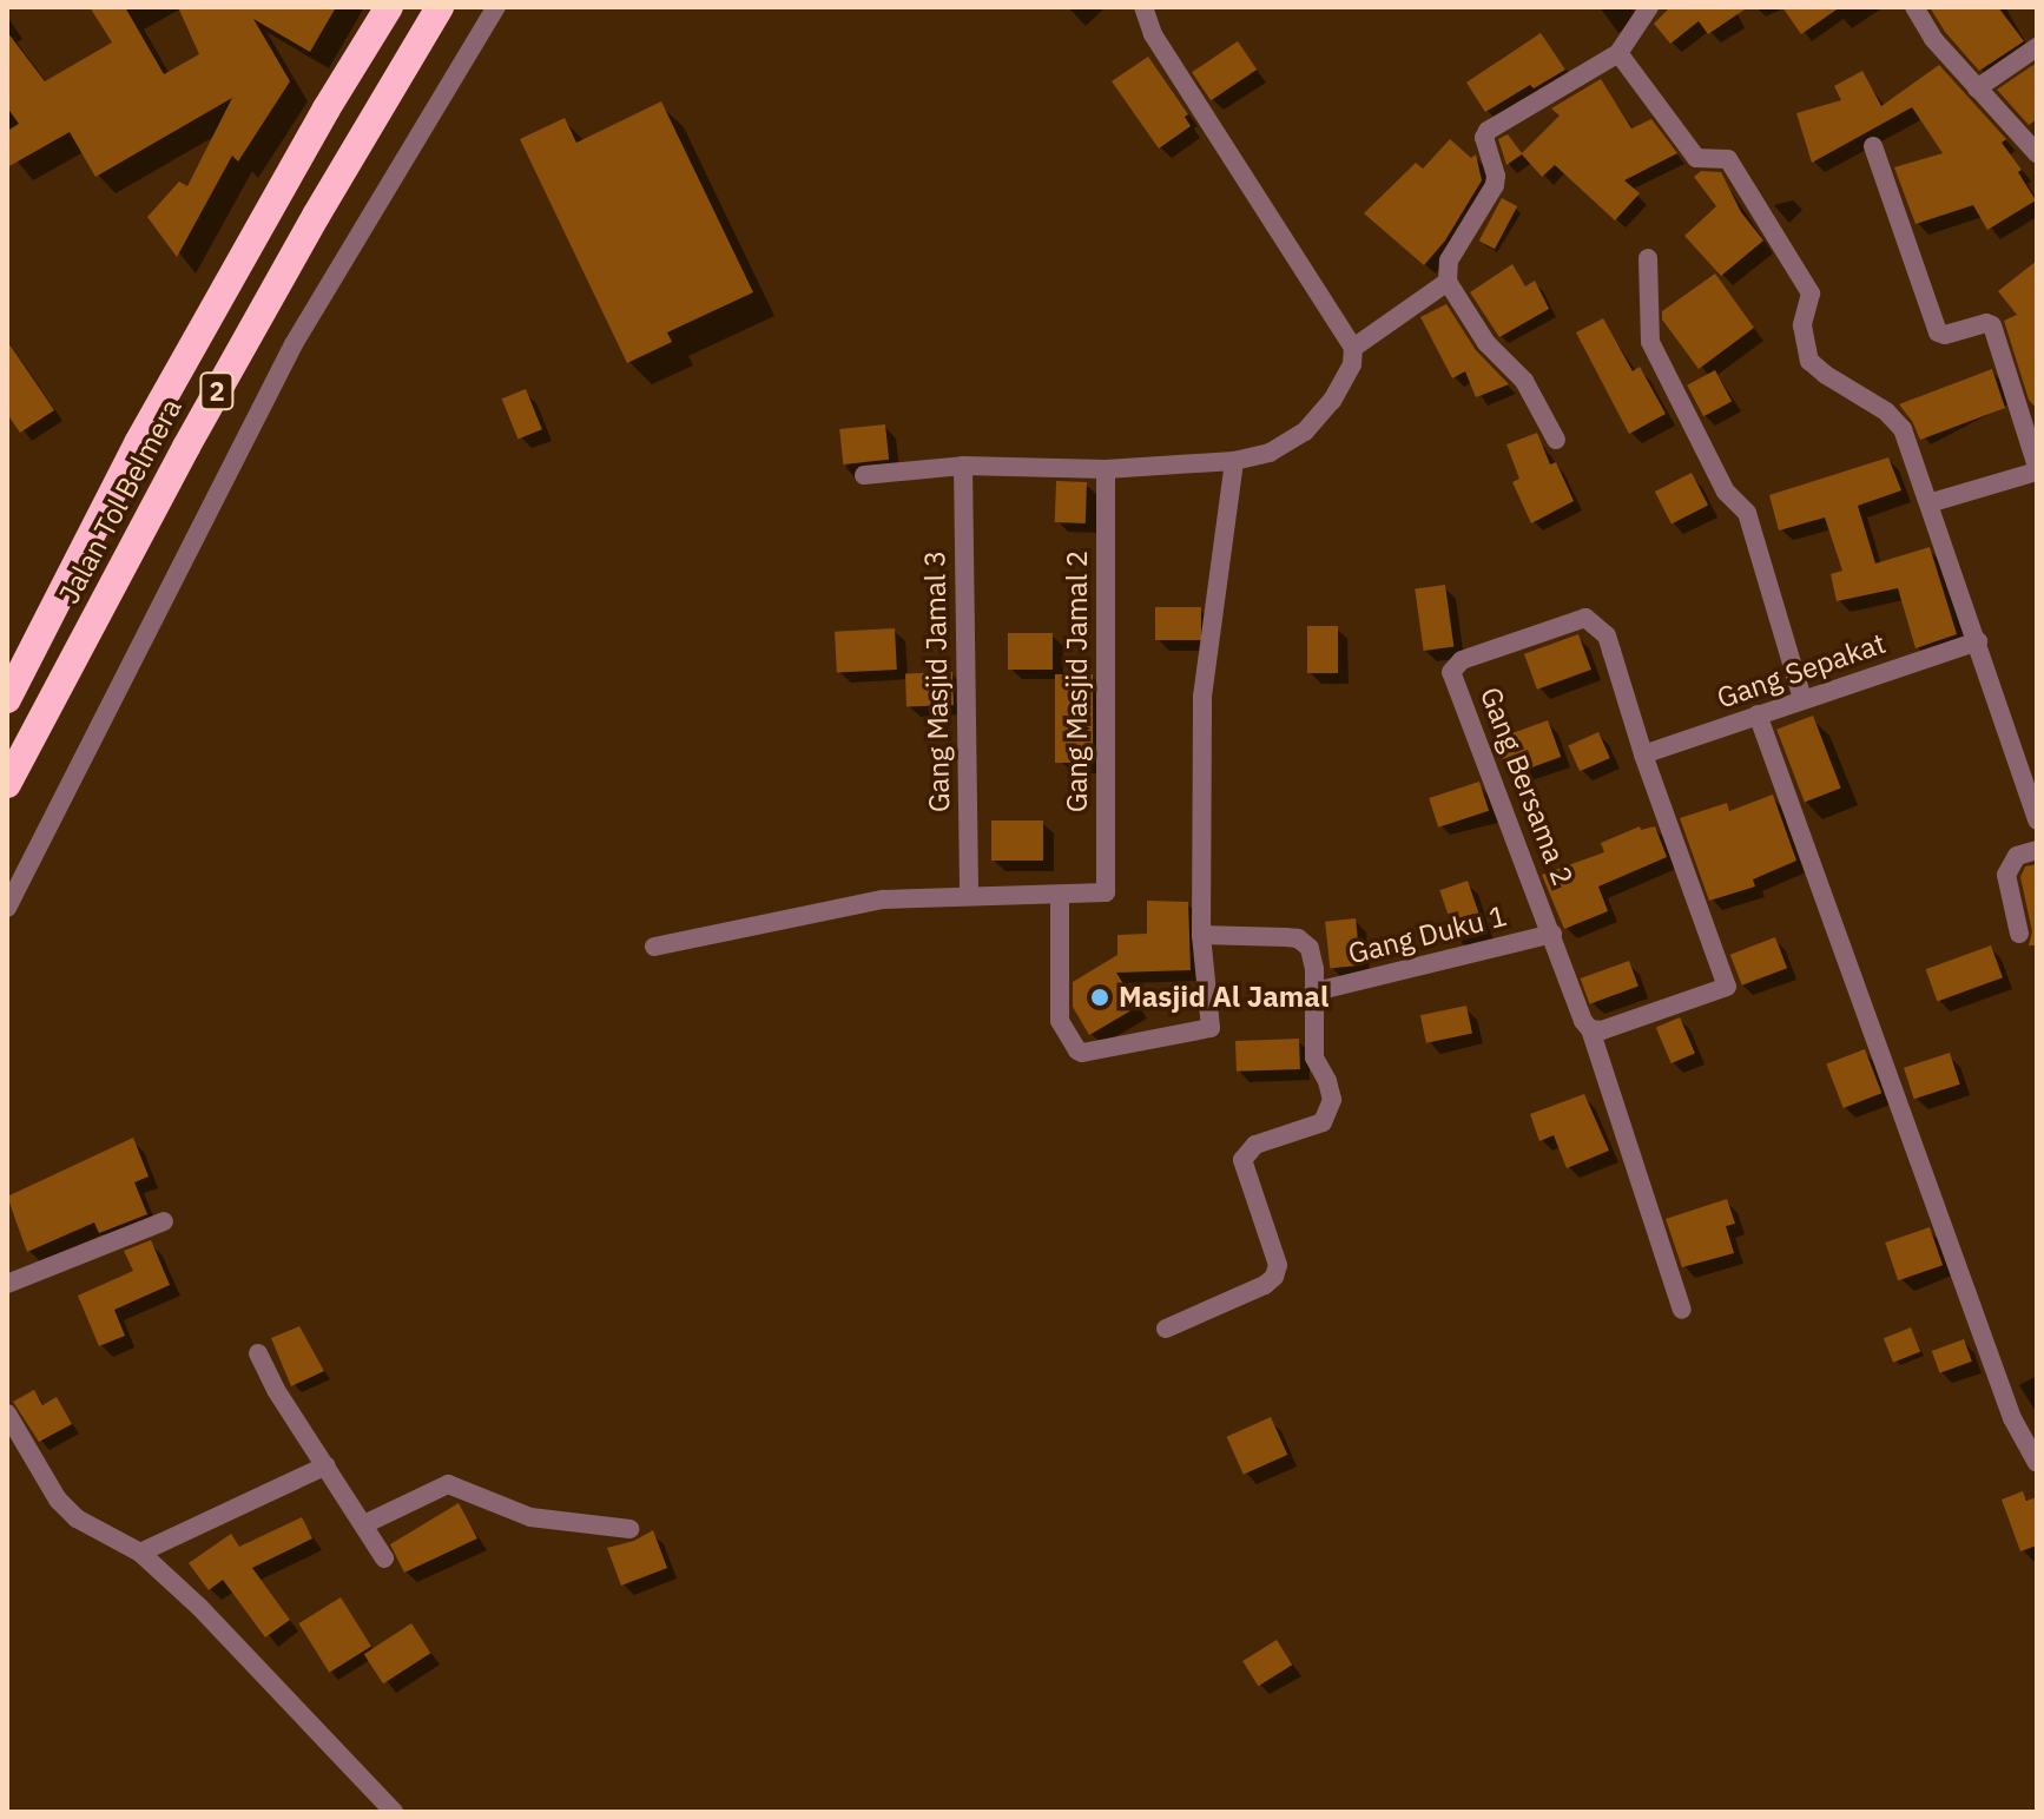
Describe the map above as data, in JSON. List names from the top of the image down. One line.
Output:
{"streets":{"highway":["2","Jalan Tol Belmera"],"street":["Gang Sepakat","Gang Masjid Jamal 3","Gang Masjid Jamal 2","Gang Bersama 2","Gang Duku 1"]},"crossings":[["Gang Sepakat","Gang Bersama 2"],["Gang Bersama 2","Gang Duku 1"]],"places":["Masjid Al Jamal"]}
